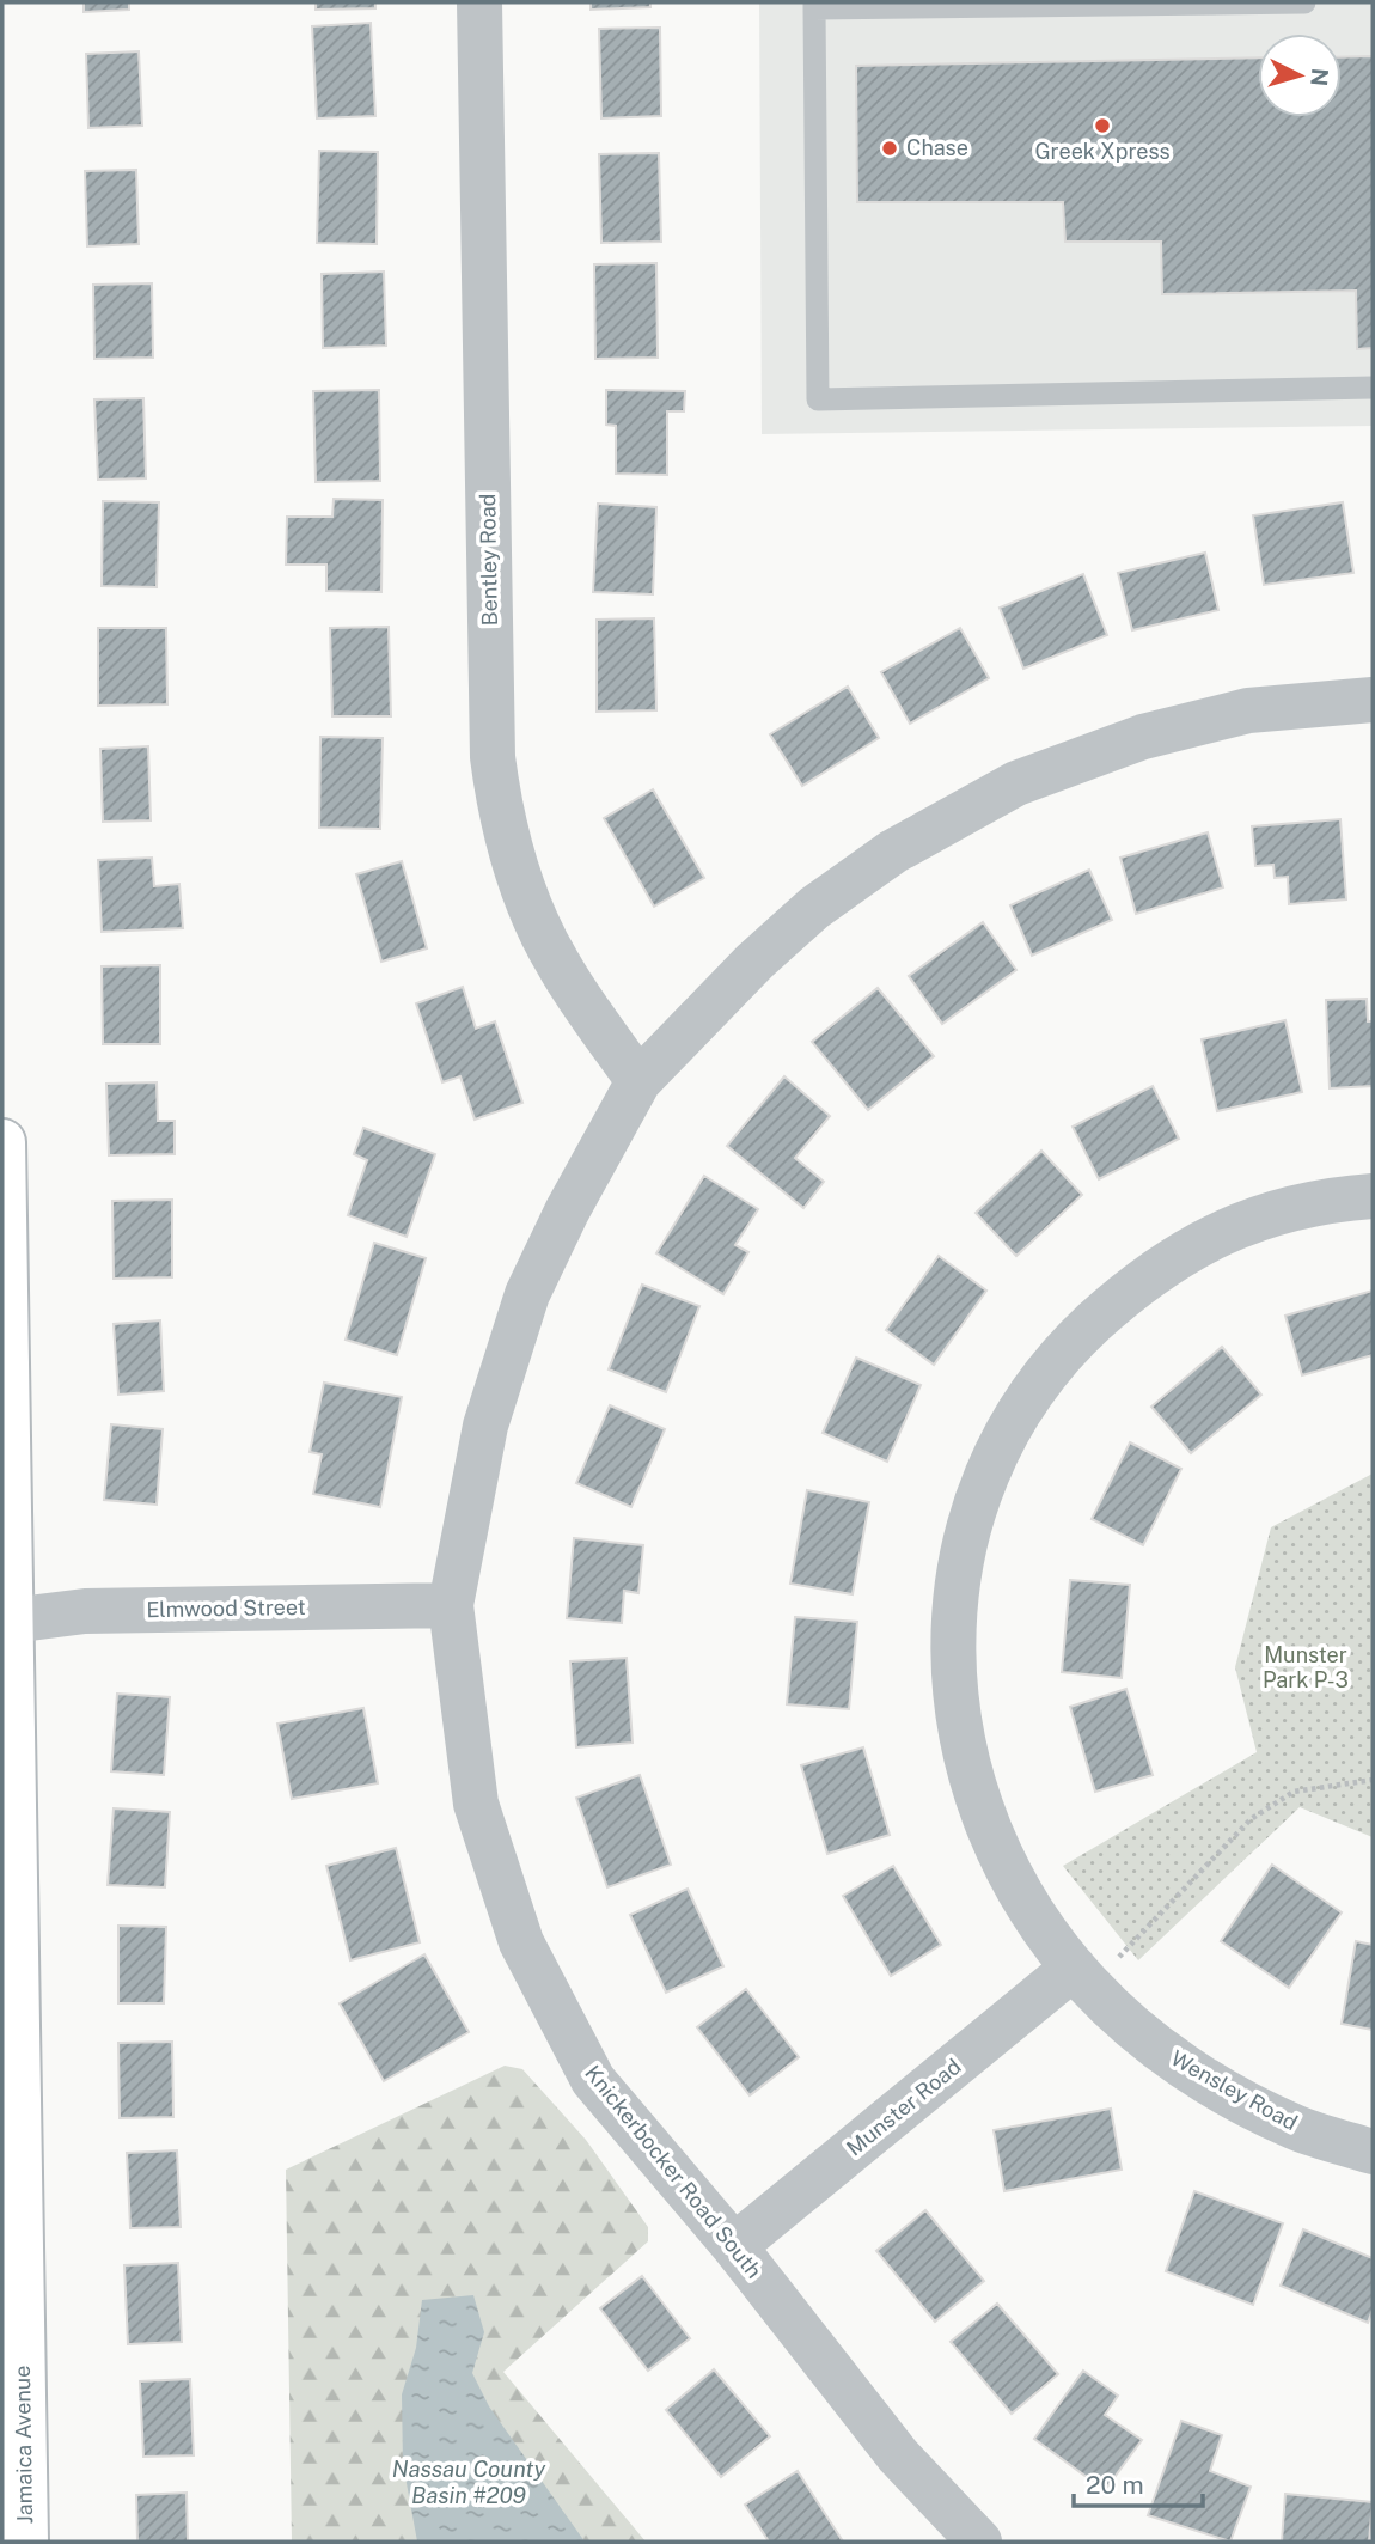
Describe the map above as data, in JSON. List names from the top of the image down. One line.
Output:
{"streets":{"street":["Bentley Road","Elmwood Street","Wensley Road","Munster Road","Knickerbocker Road South","Jamaica Avenue"]},"crossings":[["Bentley Road","Knickerbocker Road South"],["Elmwood Street","Knickerbocker Road South"],["Elmwood Street","Jamaica Avenue"],["Wensley Road","Munster Road"],["Munster Road","Knickerbocker Road South"]],"water":["Nassau County Basin #209"],"parks":["Munster Park P-3"],"places":["Greek Xpress","Chase"],"scale_bar":"20 m","north":"right"}
